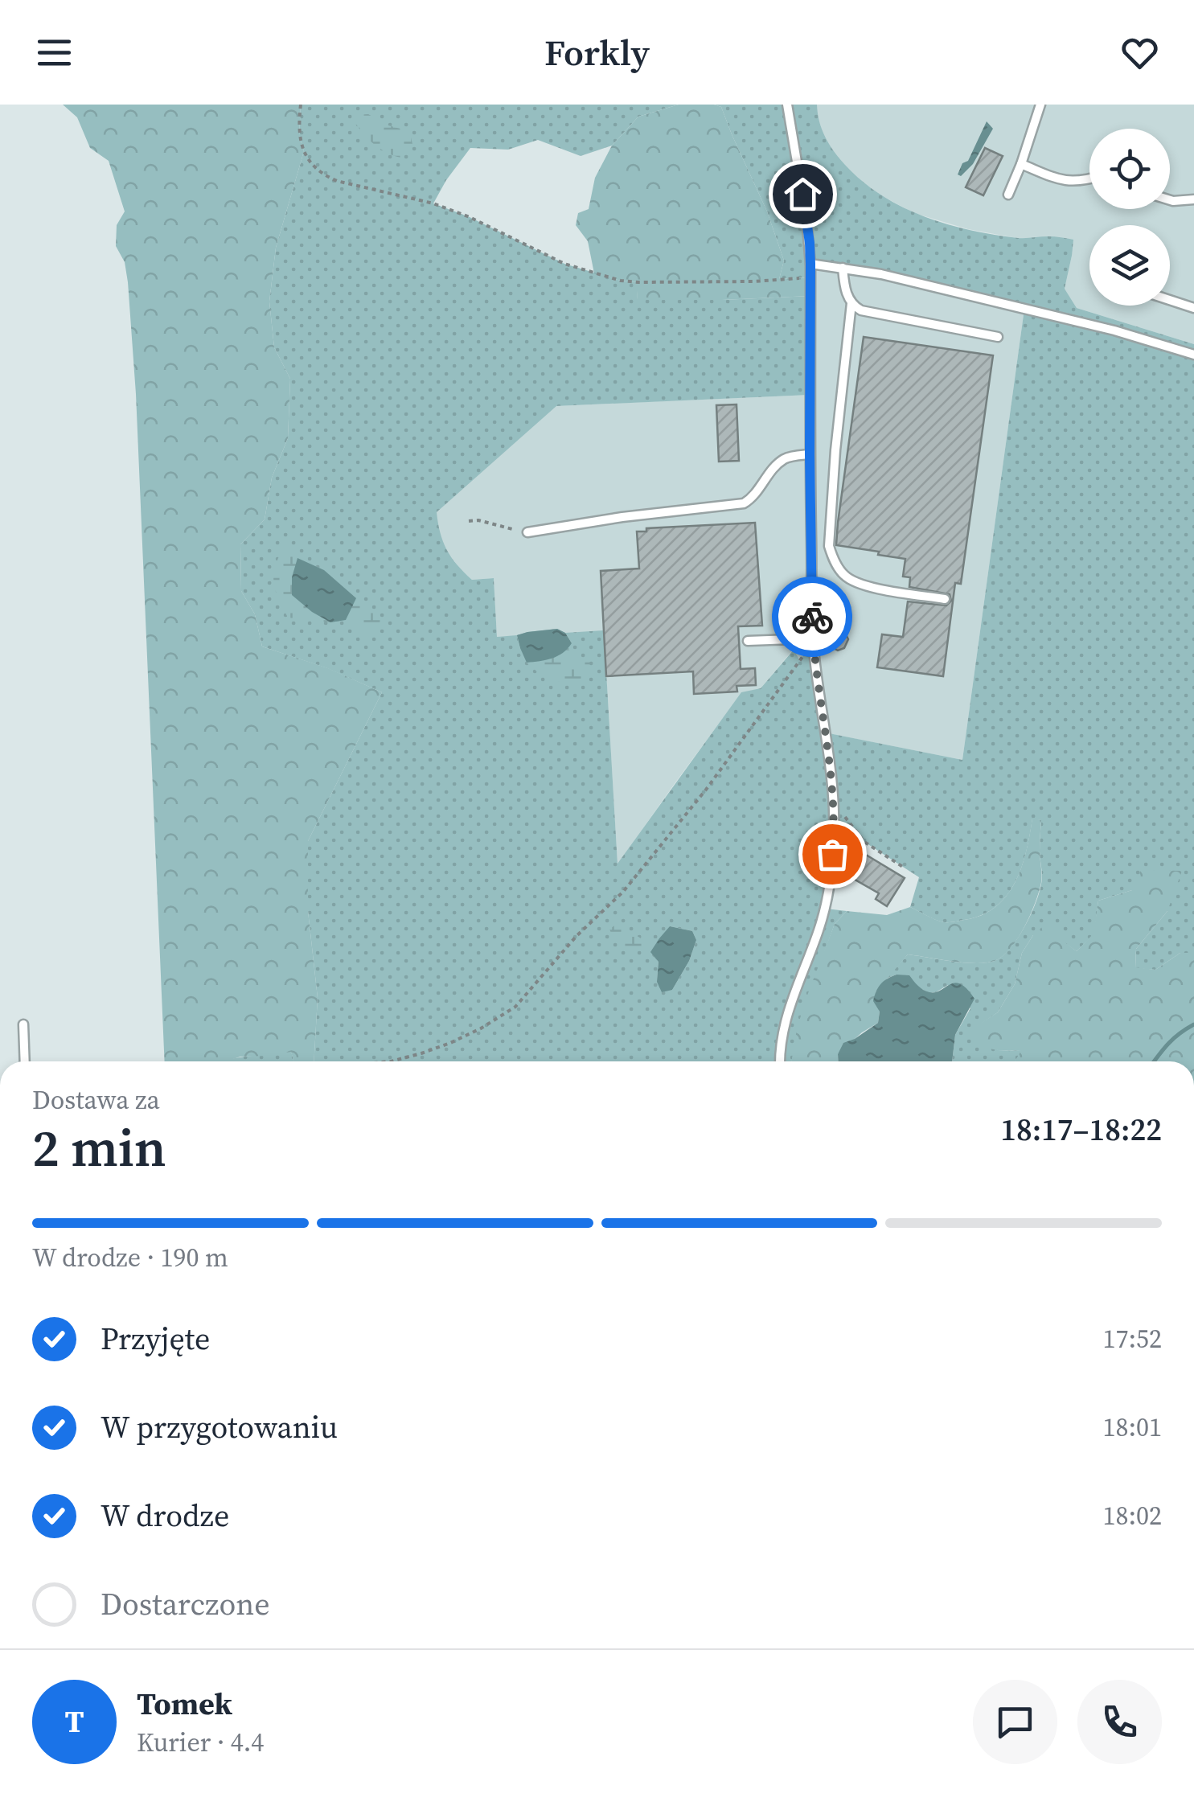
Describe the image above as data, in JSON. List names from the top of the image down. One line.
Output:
{"page":{"header":"Forkly","heading":["2 min","Dostawa za","18:17–18:22"],"panel":["Tomek","Kurier · 4.4"],"bar":"W drodze · 190 m","list":[["Przyjęte","17:52"],["W przygotowaniu","18:01"],["W drodze","18:02"],"Dostarczone"],"round":"T"}}
